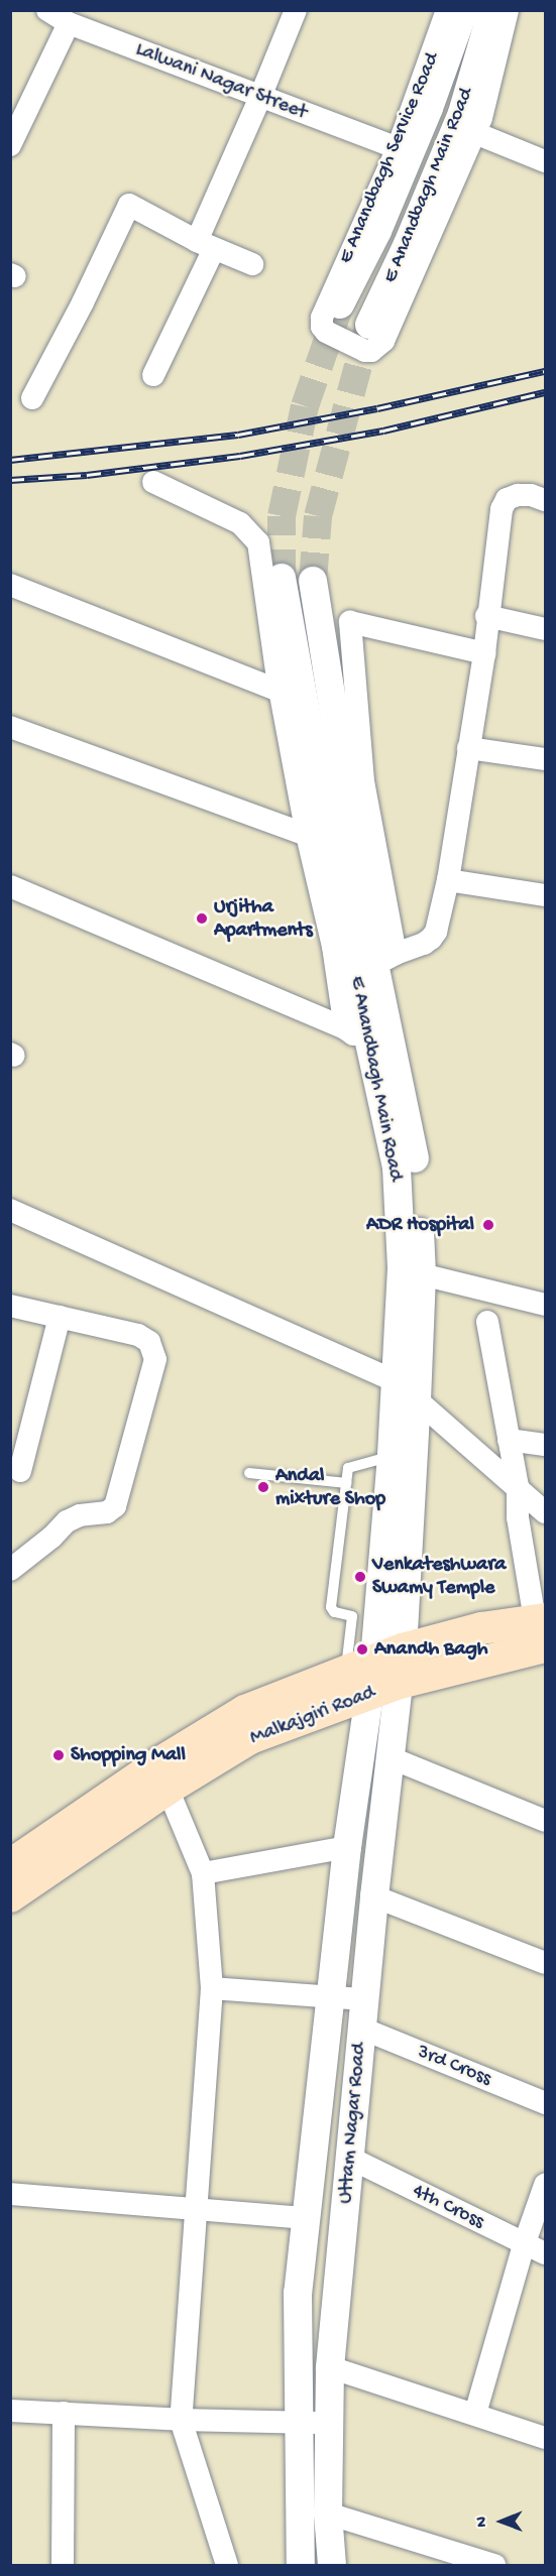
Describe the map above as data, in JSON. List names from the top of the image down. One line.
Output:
{"streets":{"main road":["Malkajgiri Road"],"street":["Lalwani Nagar Street","E Anandbagh Service Road","E Anandbagh Main Road","3rd Cross","Uttam Nagar Road","4th Cross"]},"crossings":[["Lalwani Nagar Street","E Anandbagh Service Road"],["E Anandbagh Service Road","E Anandbagh Main Road"],["E Anandbagh Main Road","Malkajgiri Road"],["E Anandbagh Main Road","Uttam Nagar Road"],["Malkajgiri Road","Uttam Nagar Road"],["3rd Cross","Uttam Nagar Road"],["Uttam Nagar Road","4th Cross"]],"places":["Urjitha Apartments","ADR Hospital","Andal mixture Shop","Venkateshwara Swamy Temple","Anandh Bagh","Shopping Mall"],"north":"left"}
